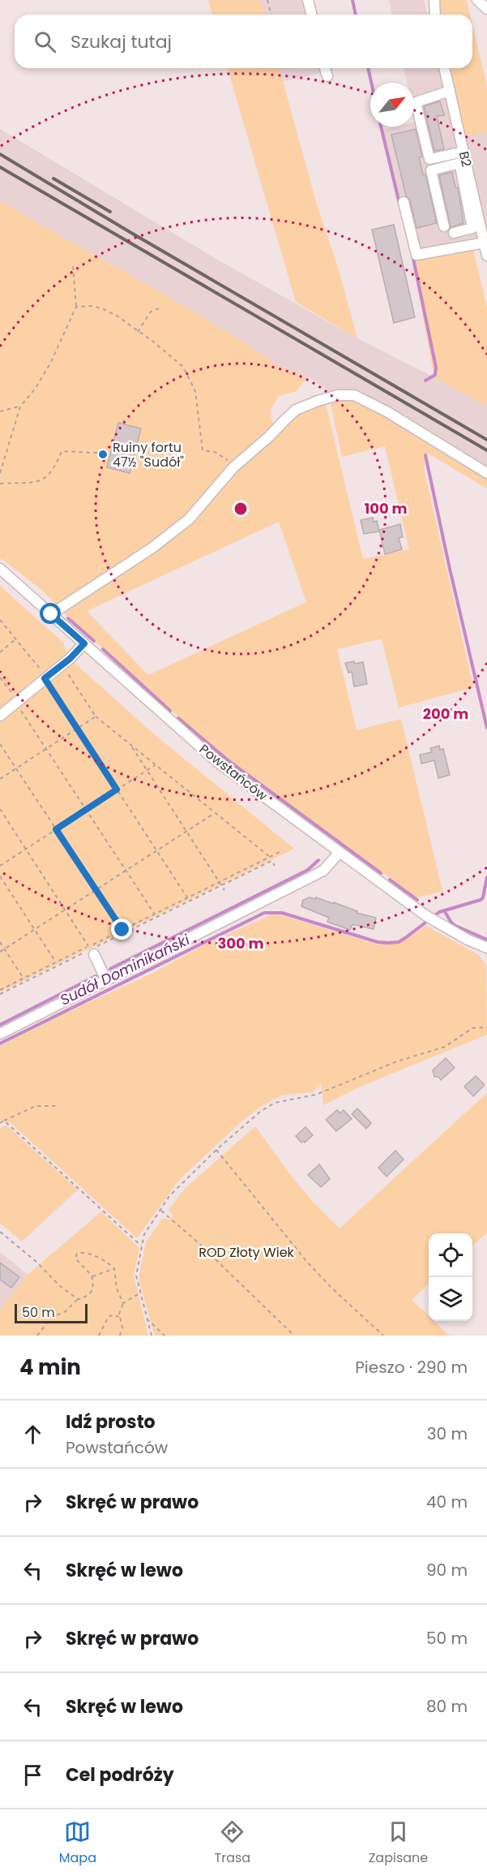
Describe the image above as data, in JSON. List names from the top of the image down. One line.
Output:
{"streets":{"street":["B2","Powstańców"]},"water":["Sudół Dominikański"],"parks":["ROD Złoty Wiek"],"places":["Ruiny fortu 47½ \"Sudół\""],"scale_bar":"50 m","north":"top right","page":{"search":"Szukaj tutaj","scale":"50 m","heading":["4 min","Pieszo · 290 m"],"list":[["Idź prosto","Powstańców","30 m"],["Skręć w prawo","40 m"],["Skręć w lewo","90 m"],["Skręć w prawo","50 m"],["Skręć w lewo","80 m"],"Cel podróży"],"nav":["Mapa","Trasa","Zapisane"]},"rings":["100 m","200 m","300 m"]}
